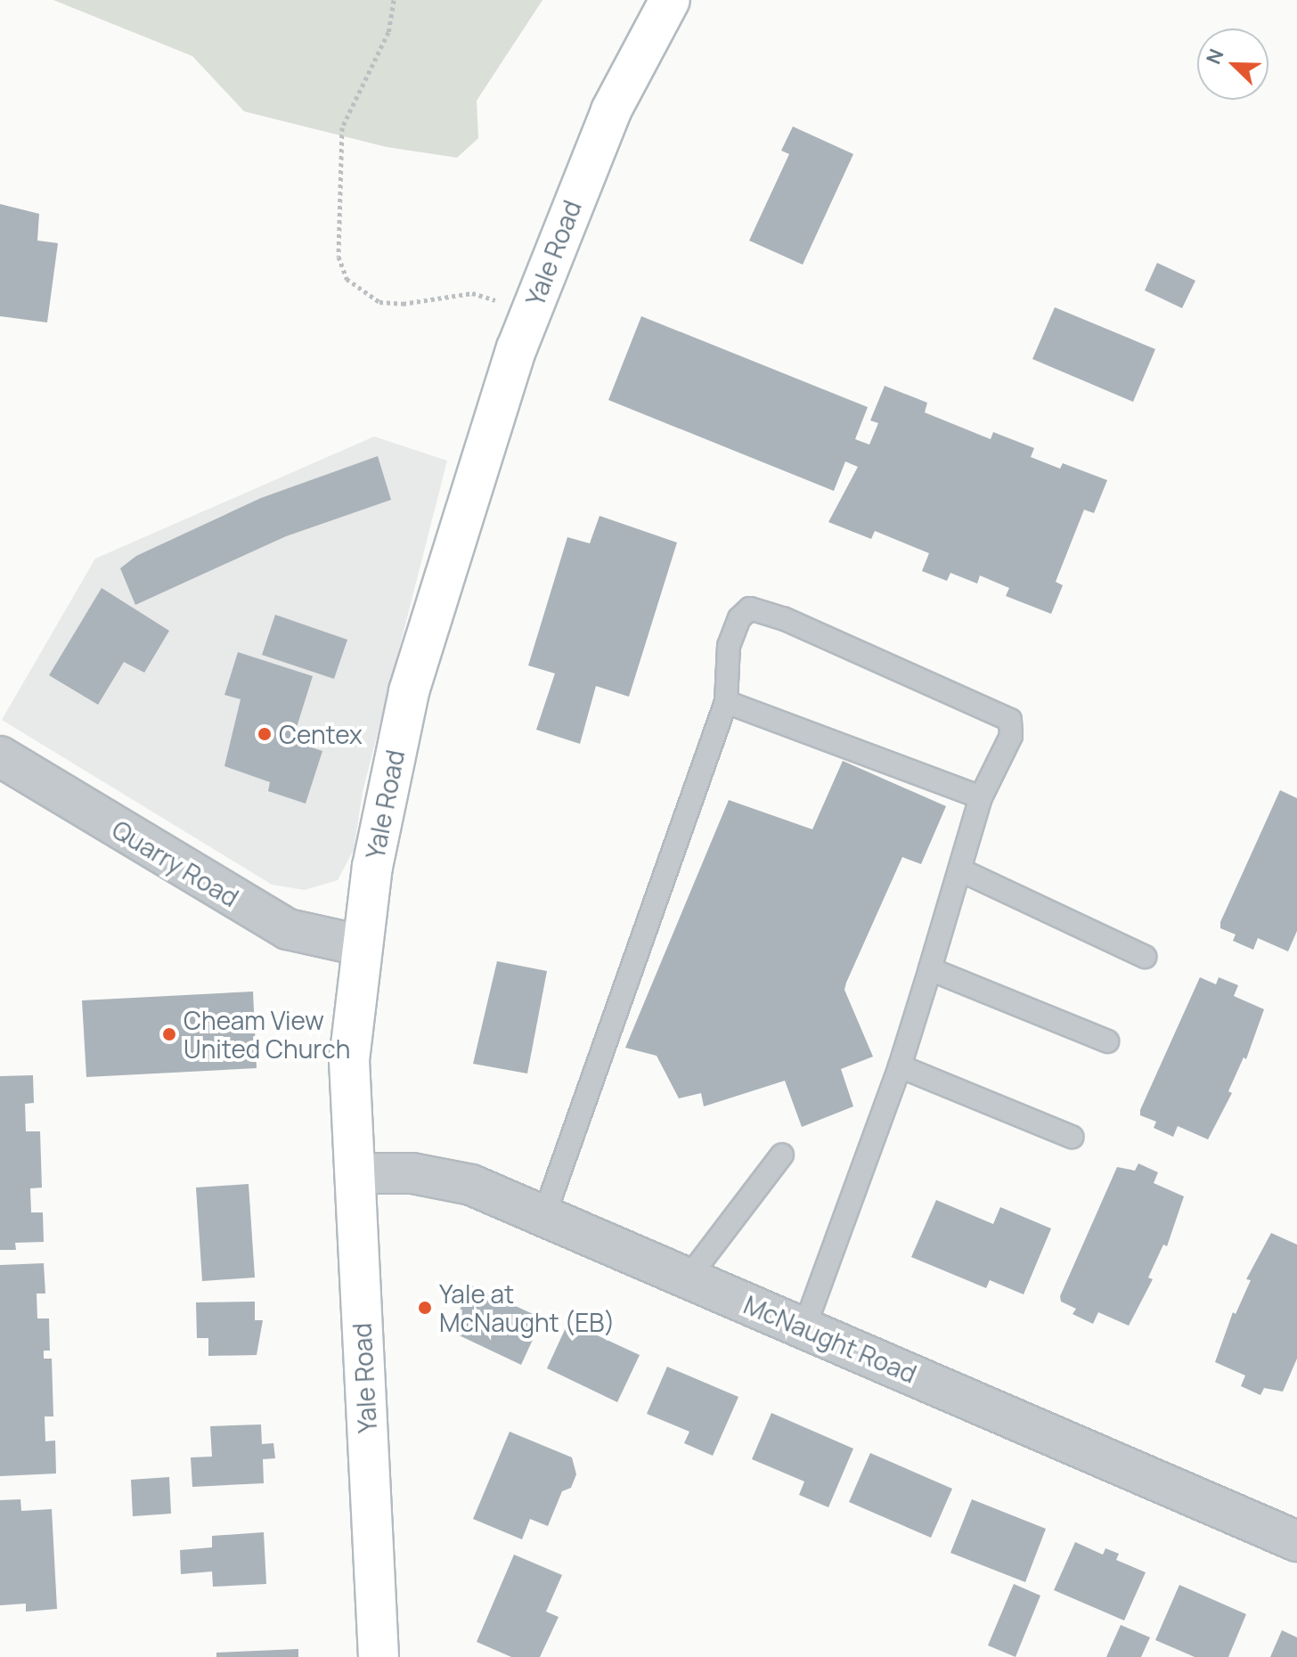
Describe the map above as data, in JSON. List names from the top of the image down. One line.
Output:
{"streets":{"main road":["Yale Road"],"street":["Quarry Road","McNaught Road"]},"crossings":[["Yale Road","Quarry Road"],["Yale Road","McNaught Road"]],"places":["Centex","Cheam View United Church","Yale at McNaught (EB)"],"north":"top left"}
